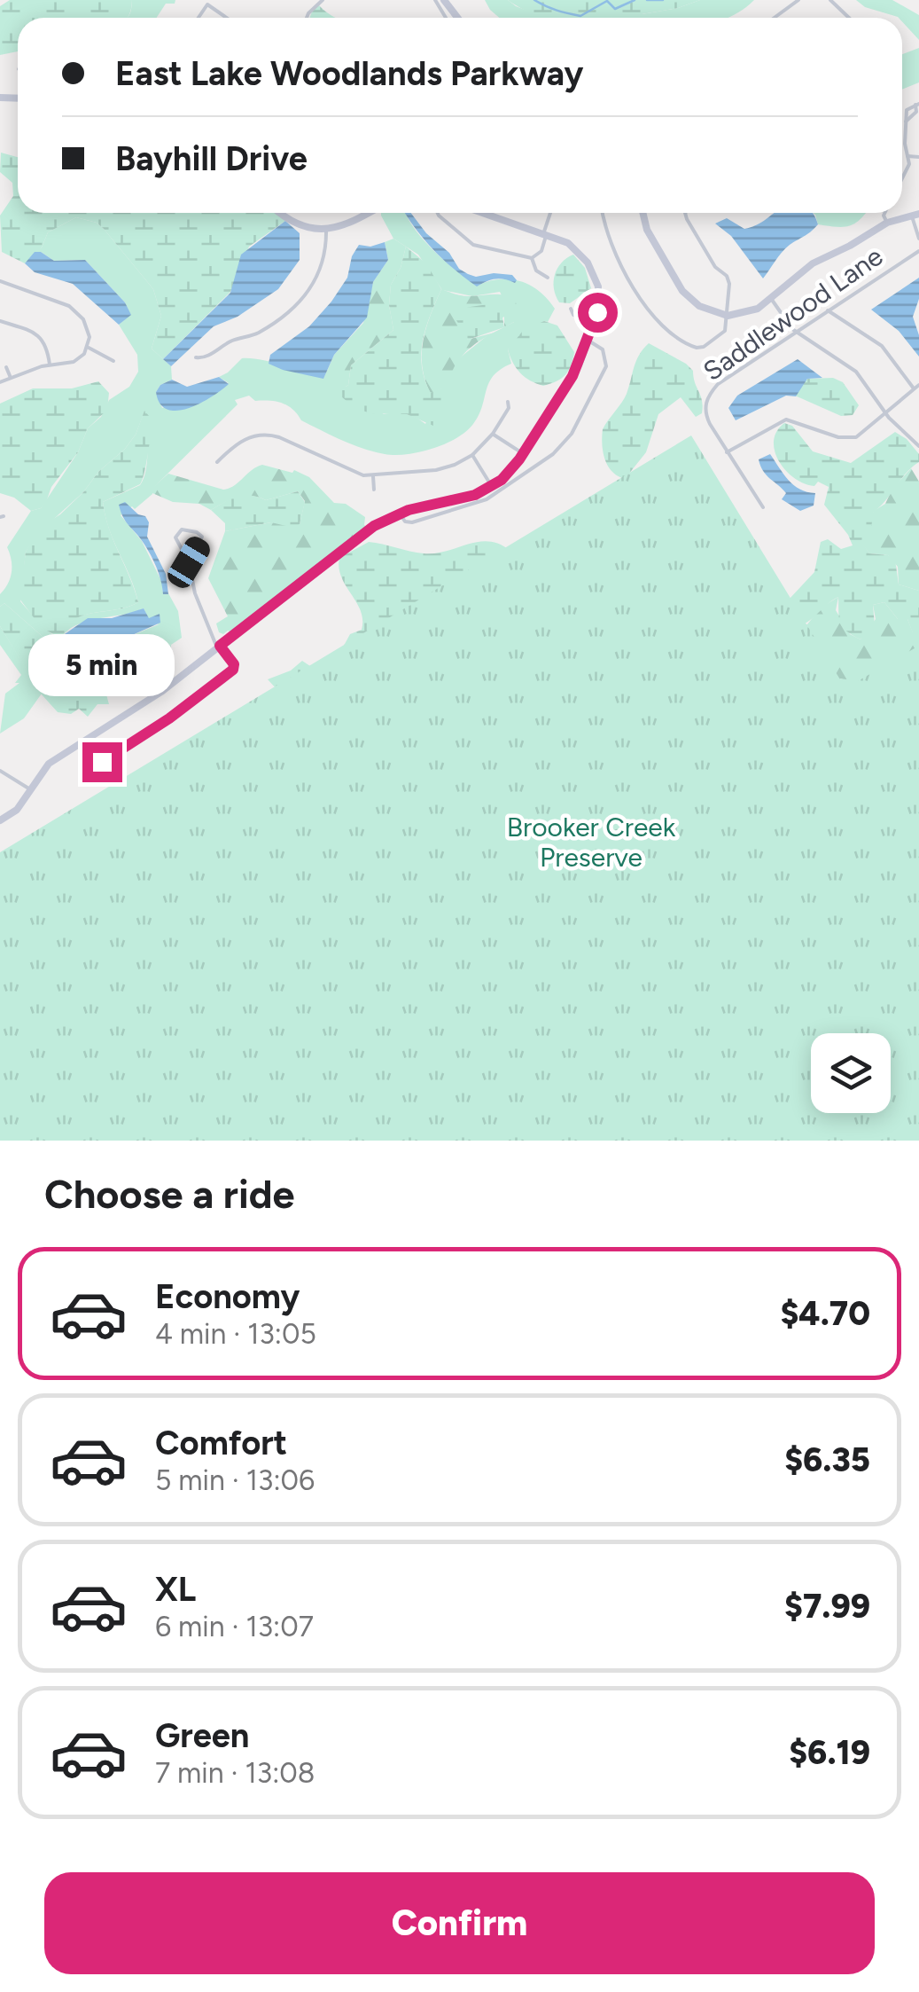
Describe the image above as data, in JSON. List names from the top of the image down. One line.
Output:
{"streets":{"street":["Saddlewood Lane"]},"parks":["Brooker Creek Preserve"],"page":{"banner":["East Lake Woodlands Parkway","Bayhill Drive"],"bubble":"5 min","heading":"Choose a ride","list":[{"name":"Economy","note":"4 min · 13:05","value":"$4.70"},{"name":"Comfort","note":"5 min · 13:06","value":"$6.35"},{"name":"XL","note":"6 min · 13:07","value":"$7.99"},{"name":"Green","note":"7 min · 13:08","value":"$6.19"}],"buttons":"Confirm"}}
